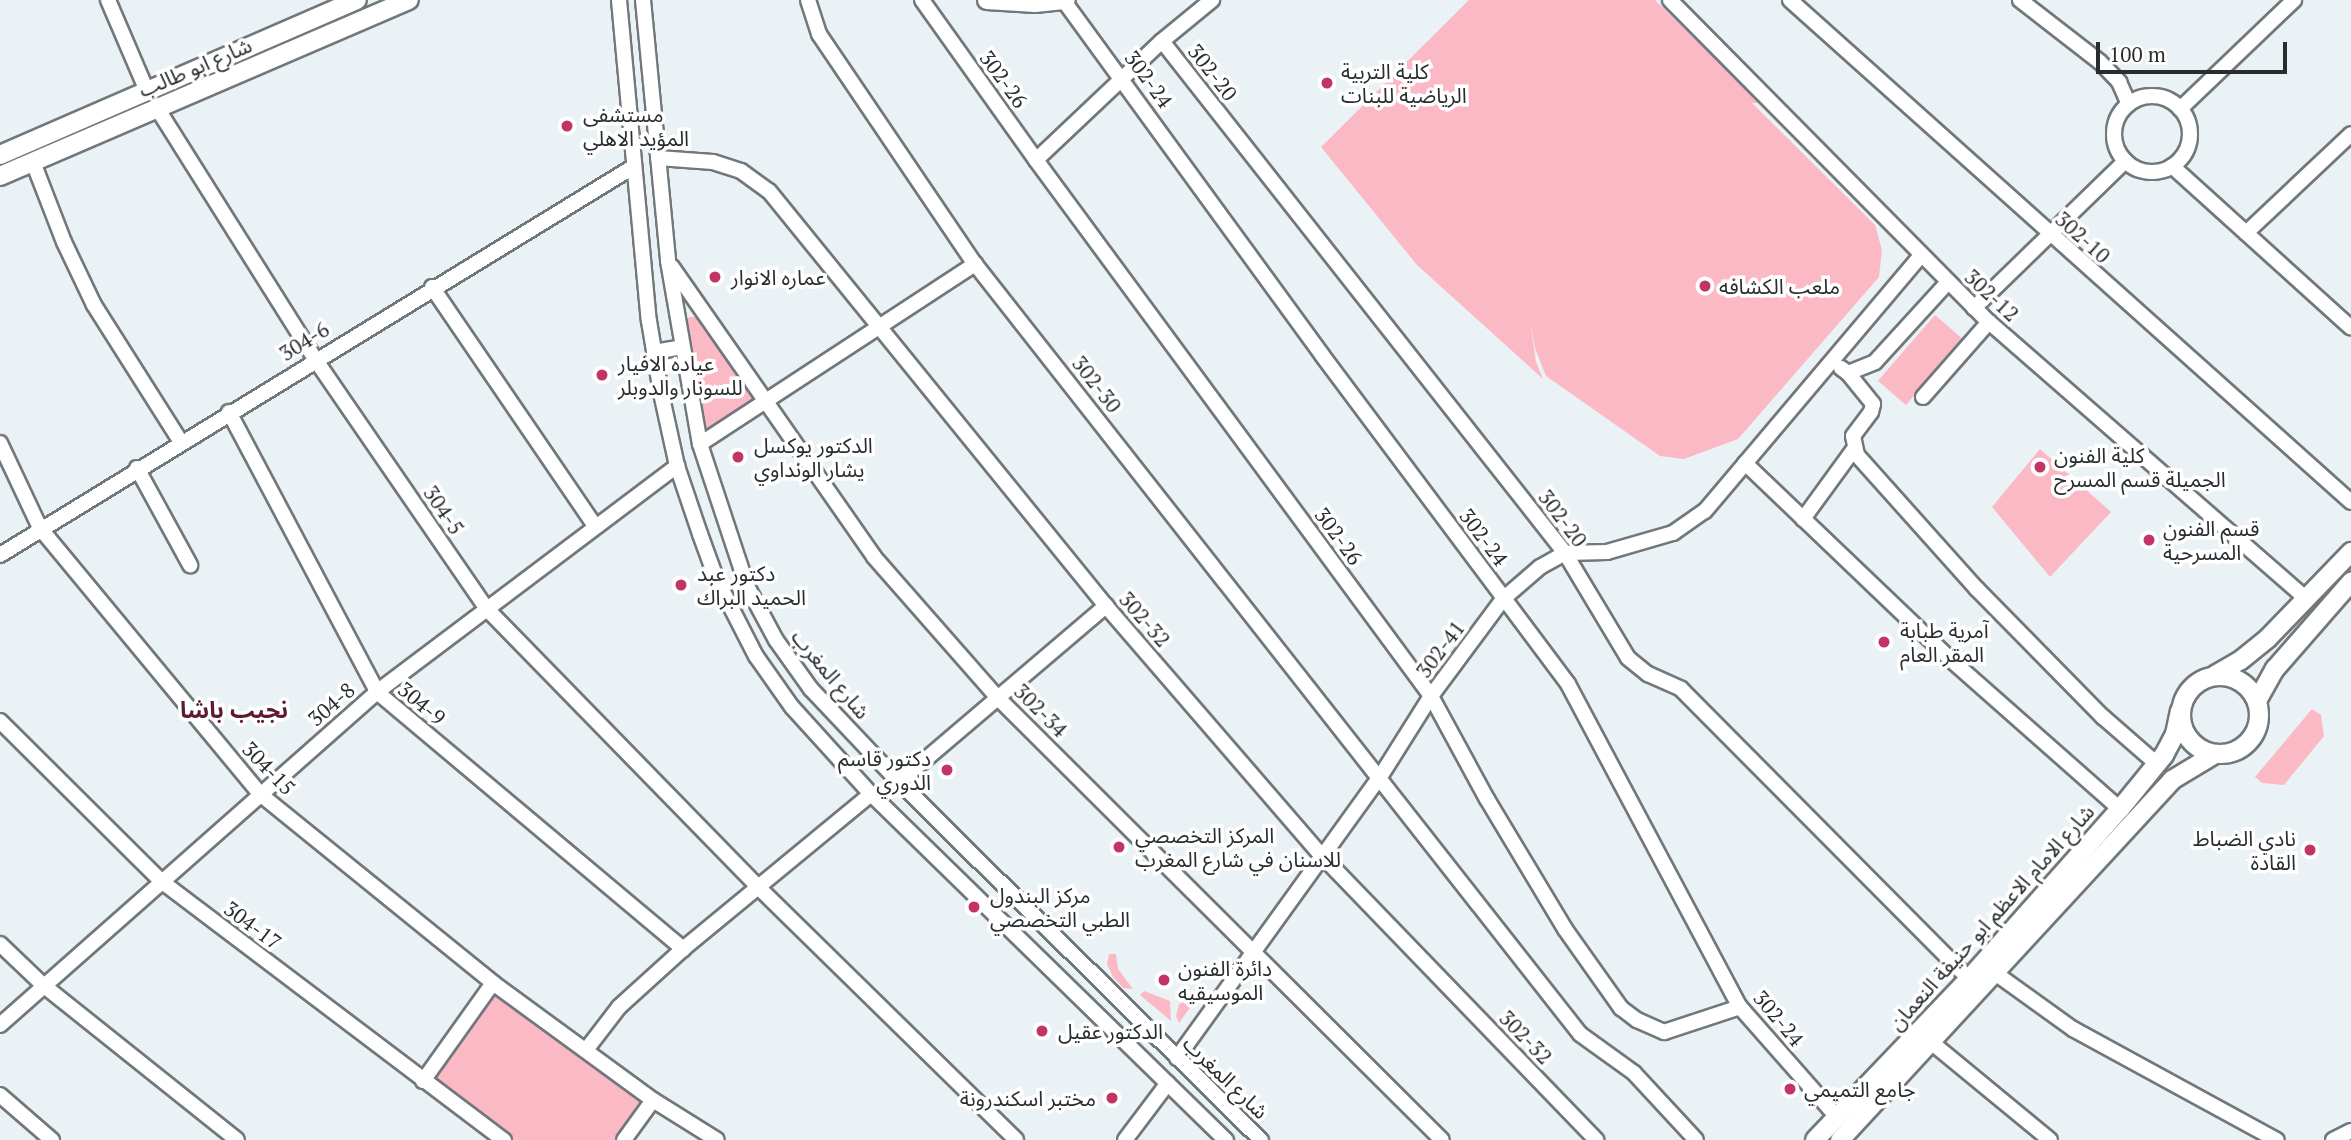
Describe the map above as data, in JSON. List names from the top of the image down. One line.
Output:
{"streets":{"main road":["شارع ابو طالب","شارع الامام الاعظم ابو حنيفة النعمان"],"street":["302-20","302-26","302-24","302-10","302-12","304-6","302-30","304-5","302-32","302-41","شارع المغرب","304-9","304-8","302-34","304-15","304-17"]},"crossings":[["شارع ابو طالب","304-5"],["302-20","302-41"],["302-20","شارع الامام الاعظم ابو حنيفة النعمان"],["302-26","302-24"],["302-26","302-41"],["302-24","302-41"],["302-24","شارع الامام الاعظم ابو حنيفة النعمان"],["302-12","302-41"],["304-6","304-5"],["304-6","304-9"],["304-6","304-15"],["302-30","302-41"],["304-5","304-8"],["302-32","302-41"],["302-32","شارع المغرب"],["302-41","شارع المغرب"],["302-41","302-34"],["شارع المغرب","302-34"],["304-9","304-8"],["304-8","304-15"],["304-8","304-17"]],"districts":["نجيب باشا"],"places":["كلية التربية الرياضية للبنات","مستشفى المؤيد الاهلي","عماره الانوار","ملعب الكشافه","عياده الافيار للسونار والدوبلر","الدكتور يوكسل يشار الونداوي","كلية الفنون الجميلة قسم المسرح","قسم الفنون المسرحية","دكتور عبد الحميد البراك","آمرية طبابة المقر العام","دكتور قاسم الدوري","المركز التخصصي للاسنان في شارع المغرب","نادي الضباط القادة","مركز البندول الطبي التخصصي","دائرة الفنون الموسيقيه","الدكتور عقيل","جامع التميمي","مختبر اسكندرونة"],"scale_bar":"100 m"}
